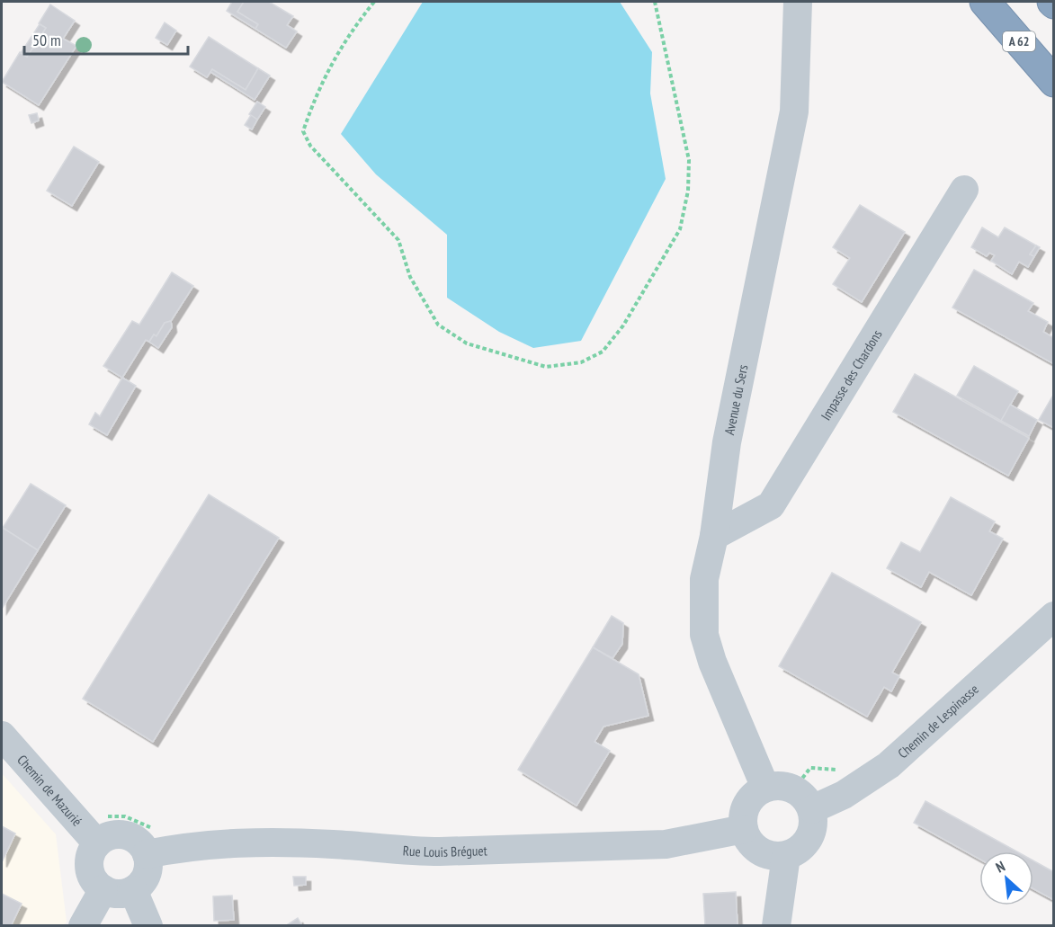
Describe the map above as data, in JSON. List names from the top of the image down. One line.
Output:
{"streets":{"highway":["A 62"],"street":["Impasse des Chardons","Avenue du Sers","Chemin de Lespinasse","Chemin de Mazurié","Rue Louis Bréguet"]},"crossings":[["Impasse des Chardons","Avenue du Sers"],["Avenue du Sers","Chemin de Lespinasse"],["Avenue du Sers","Rue Louis Bréguet"],["Chemin de Lespinasse","Rue Louis Bréguet"],["Chemin de Mazurié","Rue Louis Bréguet"]],"scale_bar":"50 m","north":"top left"}
